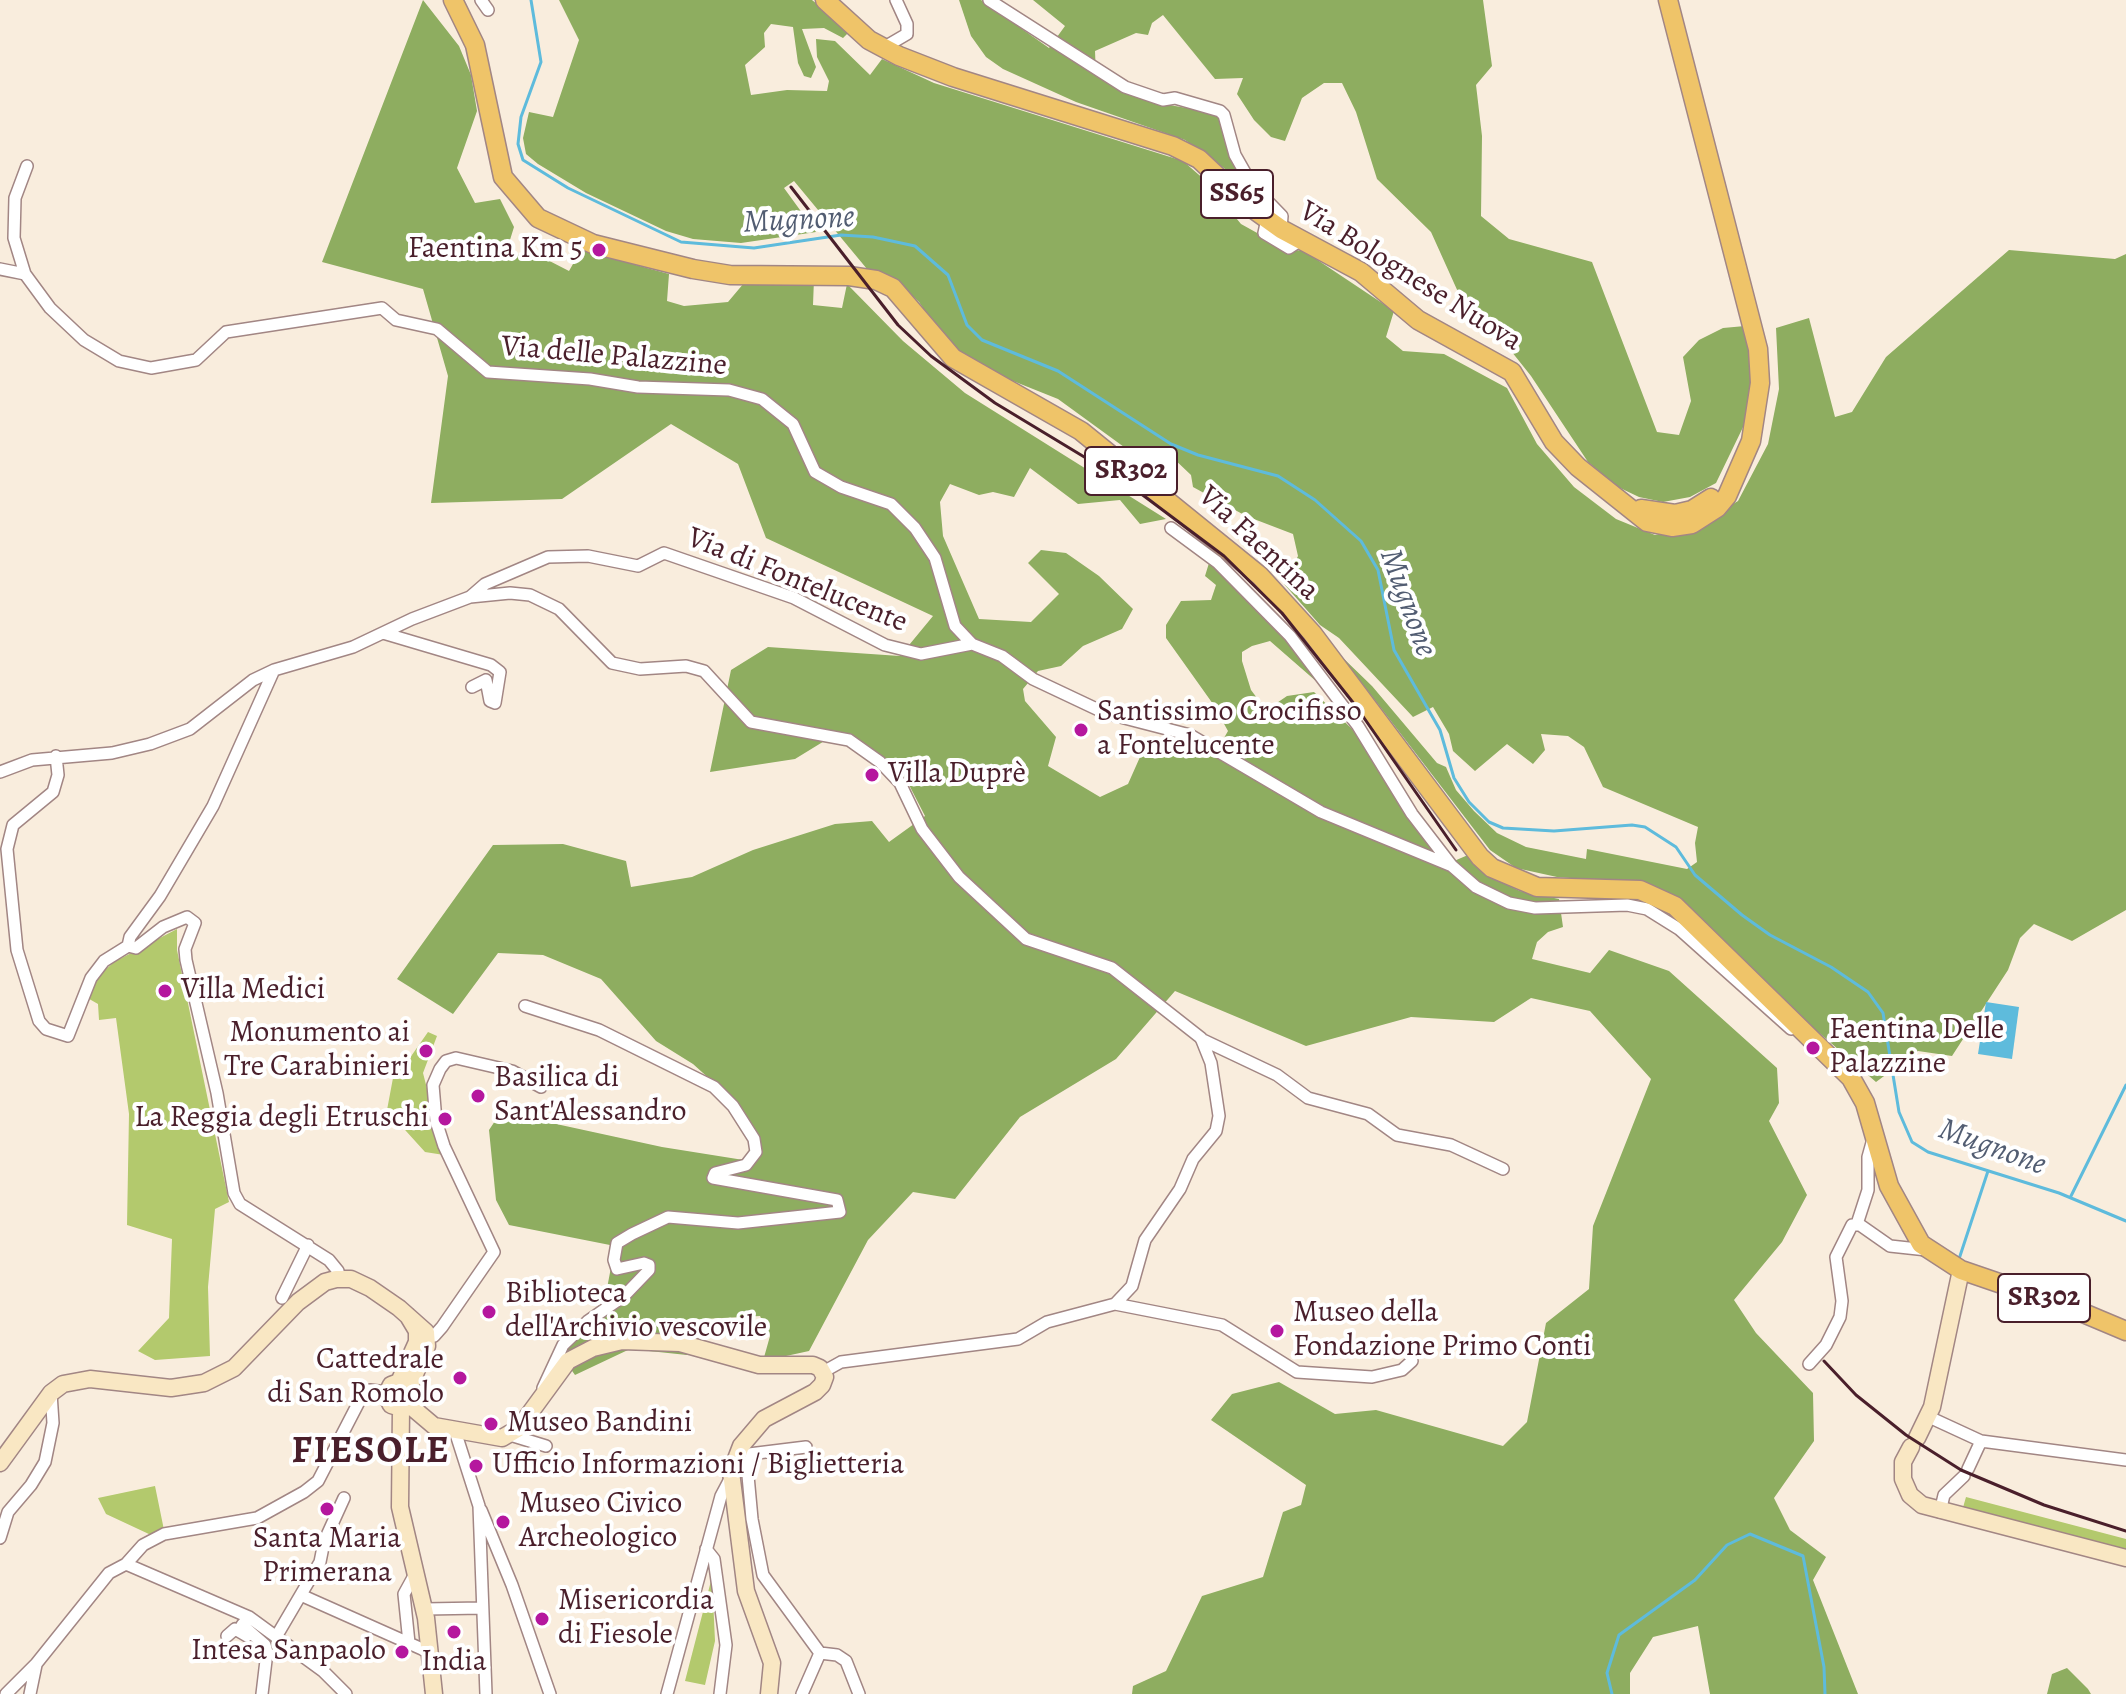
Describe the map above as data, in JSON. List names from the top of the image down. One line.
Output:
{"streets":{"main road":["SS65","Via Bolognese Nuova","SR302","Via Faentina"],"street":["Via delle Palazzine","Via di Fontelucente"]},"crossings":[["Via delle Palazzine","Via di Fontelucente"]],"districts":["FIESOLE"],"water":["Mugnone"],"places":["Faentina Km 5","Santissimo Crocifisso a Fontelucente","Villa Duprè","Villa Medici","Faentina Delle Palazzine","Monumento ai Tre Carabinieri","Basilica di Sant'Alessandro","La Reggia degli Etruschi","Biblioteca dell'Archivio vescovile","Museo della Fondazione Primo Conti","Cattedrale di San Romolo","Museo Bandini","Ufficio Informazioni / Biglietteria","Santa Maria Primerana","Museo Civico Archeologico","Misericordia di Fiesole","India","Intesa Sanpaolo"]}
